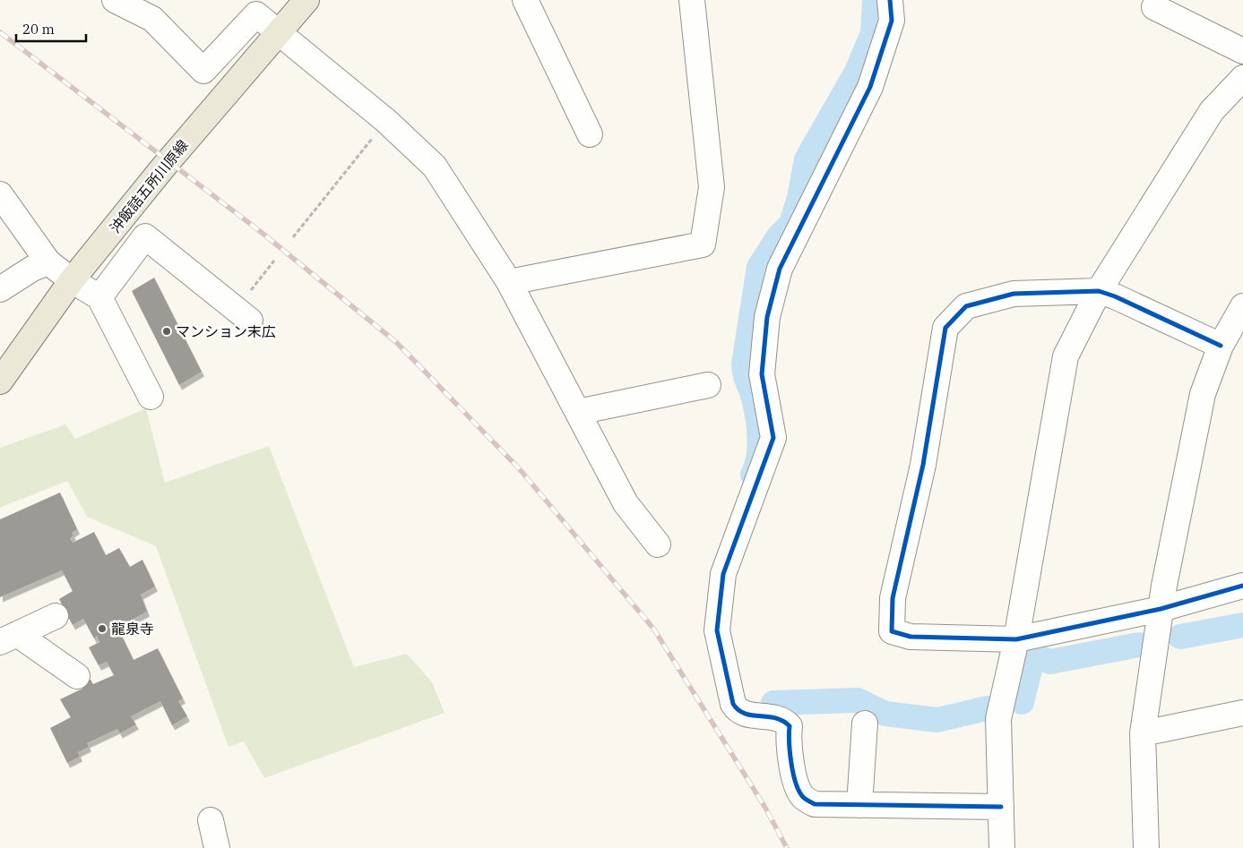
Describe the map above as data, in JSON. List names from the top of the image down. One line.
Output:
{"streets":{"main road":["沖飯詰五所川原線"]},"places":["マンション末広","龍泉寺"],"scale_bar":"20 m"}
